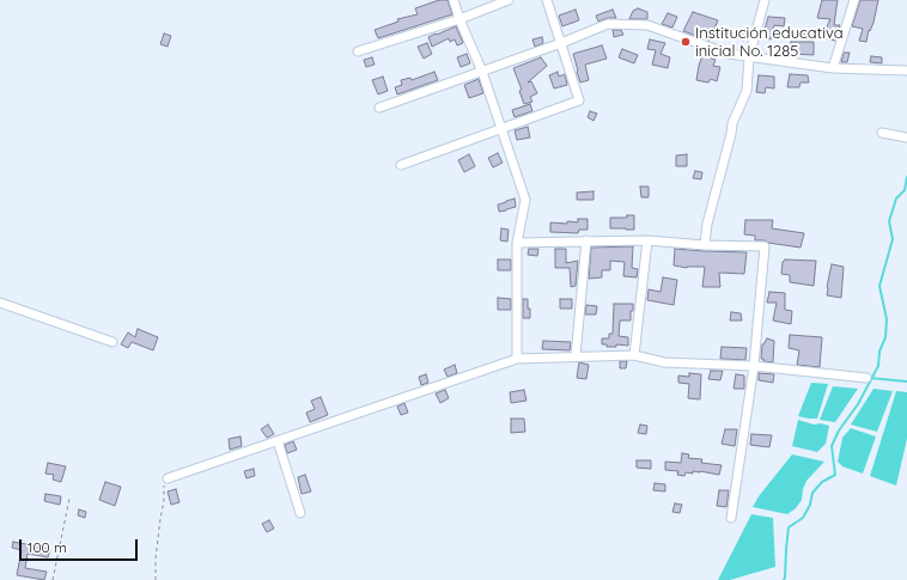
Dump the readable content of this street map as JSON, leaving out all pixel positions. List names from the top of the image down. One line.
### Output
{"places":["Institución educativa inicial No. 1285"],"scale_bar":"100 m"}
